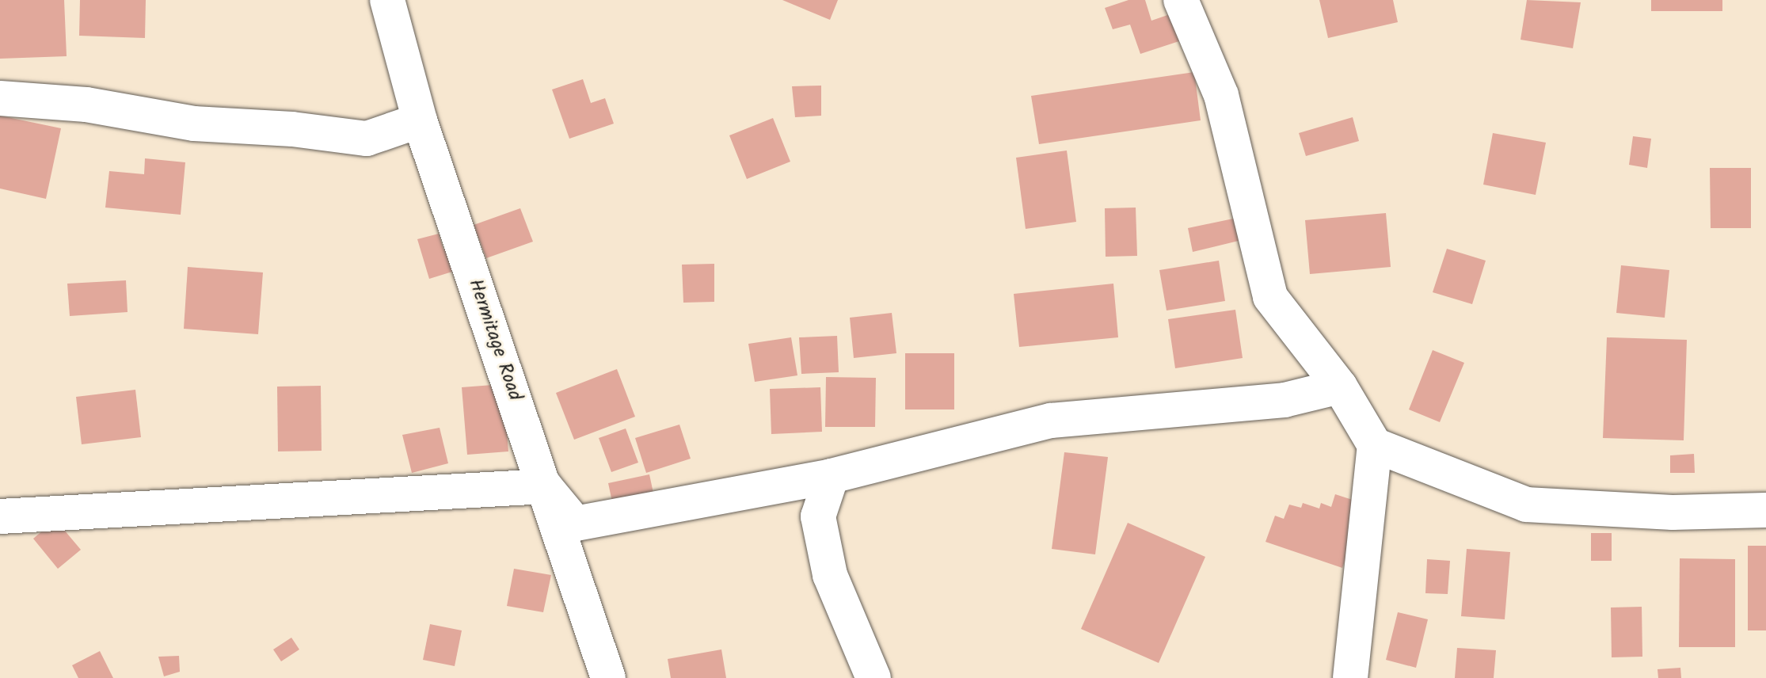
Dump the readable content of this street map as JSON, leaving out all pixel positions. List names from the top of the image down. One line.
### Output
{"streets":{"street":["Hermitage Road"]}}
